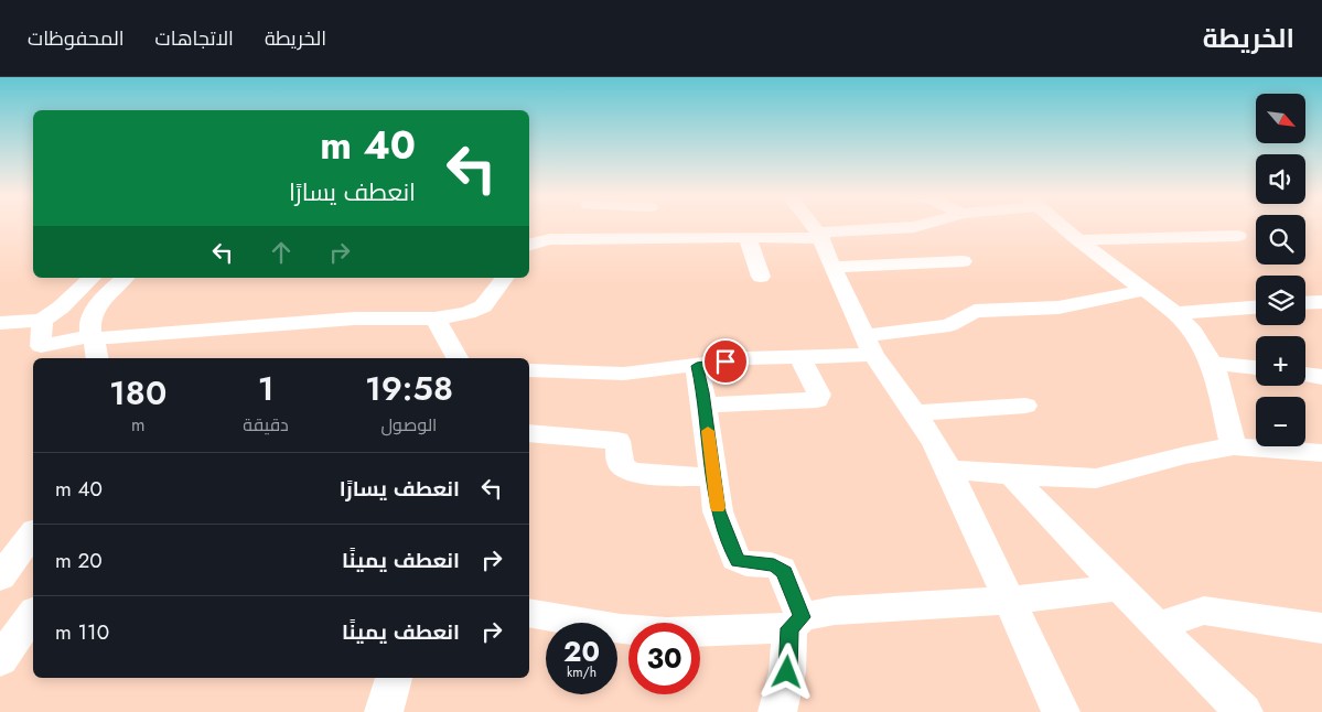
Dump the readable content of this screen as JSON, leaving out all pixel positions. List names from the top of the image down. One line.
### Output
{"north":"bottom right","page":{"header":"الخريطة","nav":["الخريطة","الاتجاهات","المحفوظات"],"map_buttons":["+","−"],"turn":["40 m","انعطف يسارًا"],"eta":["19:58","الوصول","1","دقيقة","180","m"],"list":[{"name":"انعطف يسارًا","value":"40 m"},{"name":"انعطف يمينًا","value":"20 m"},{"name":"انعطف يمينًا","value":"110 m"}],"speed":"20 km/h","limit":"30"}}
